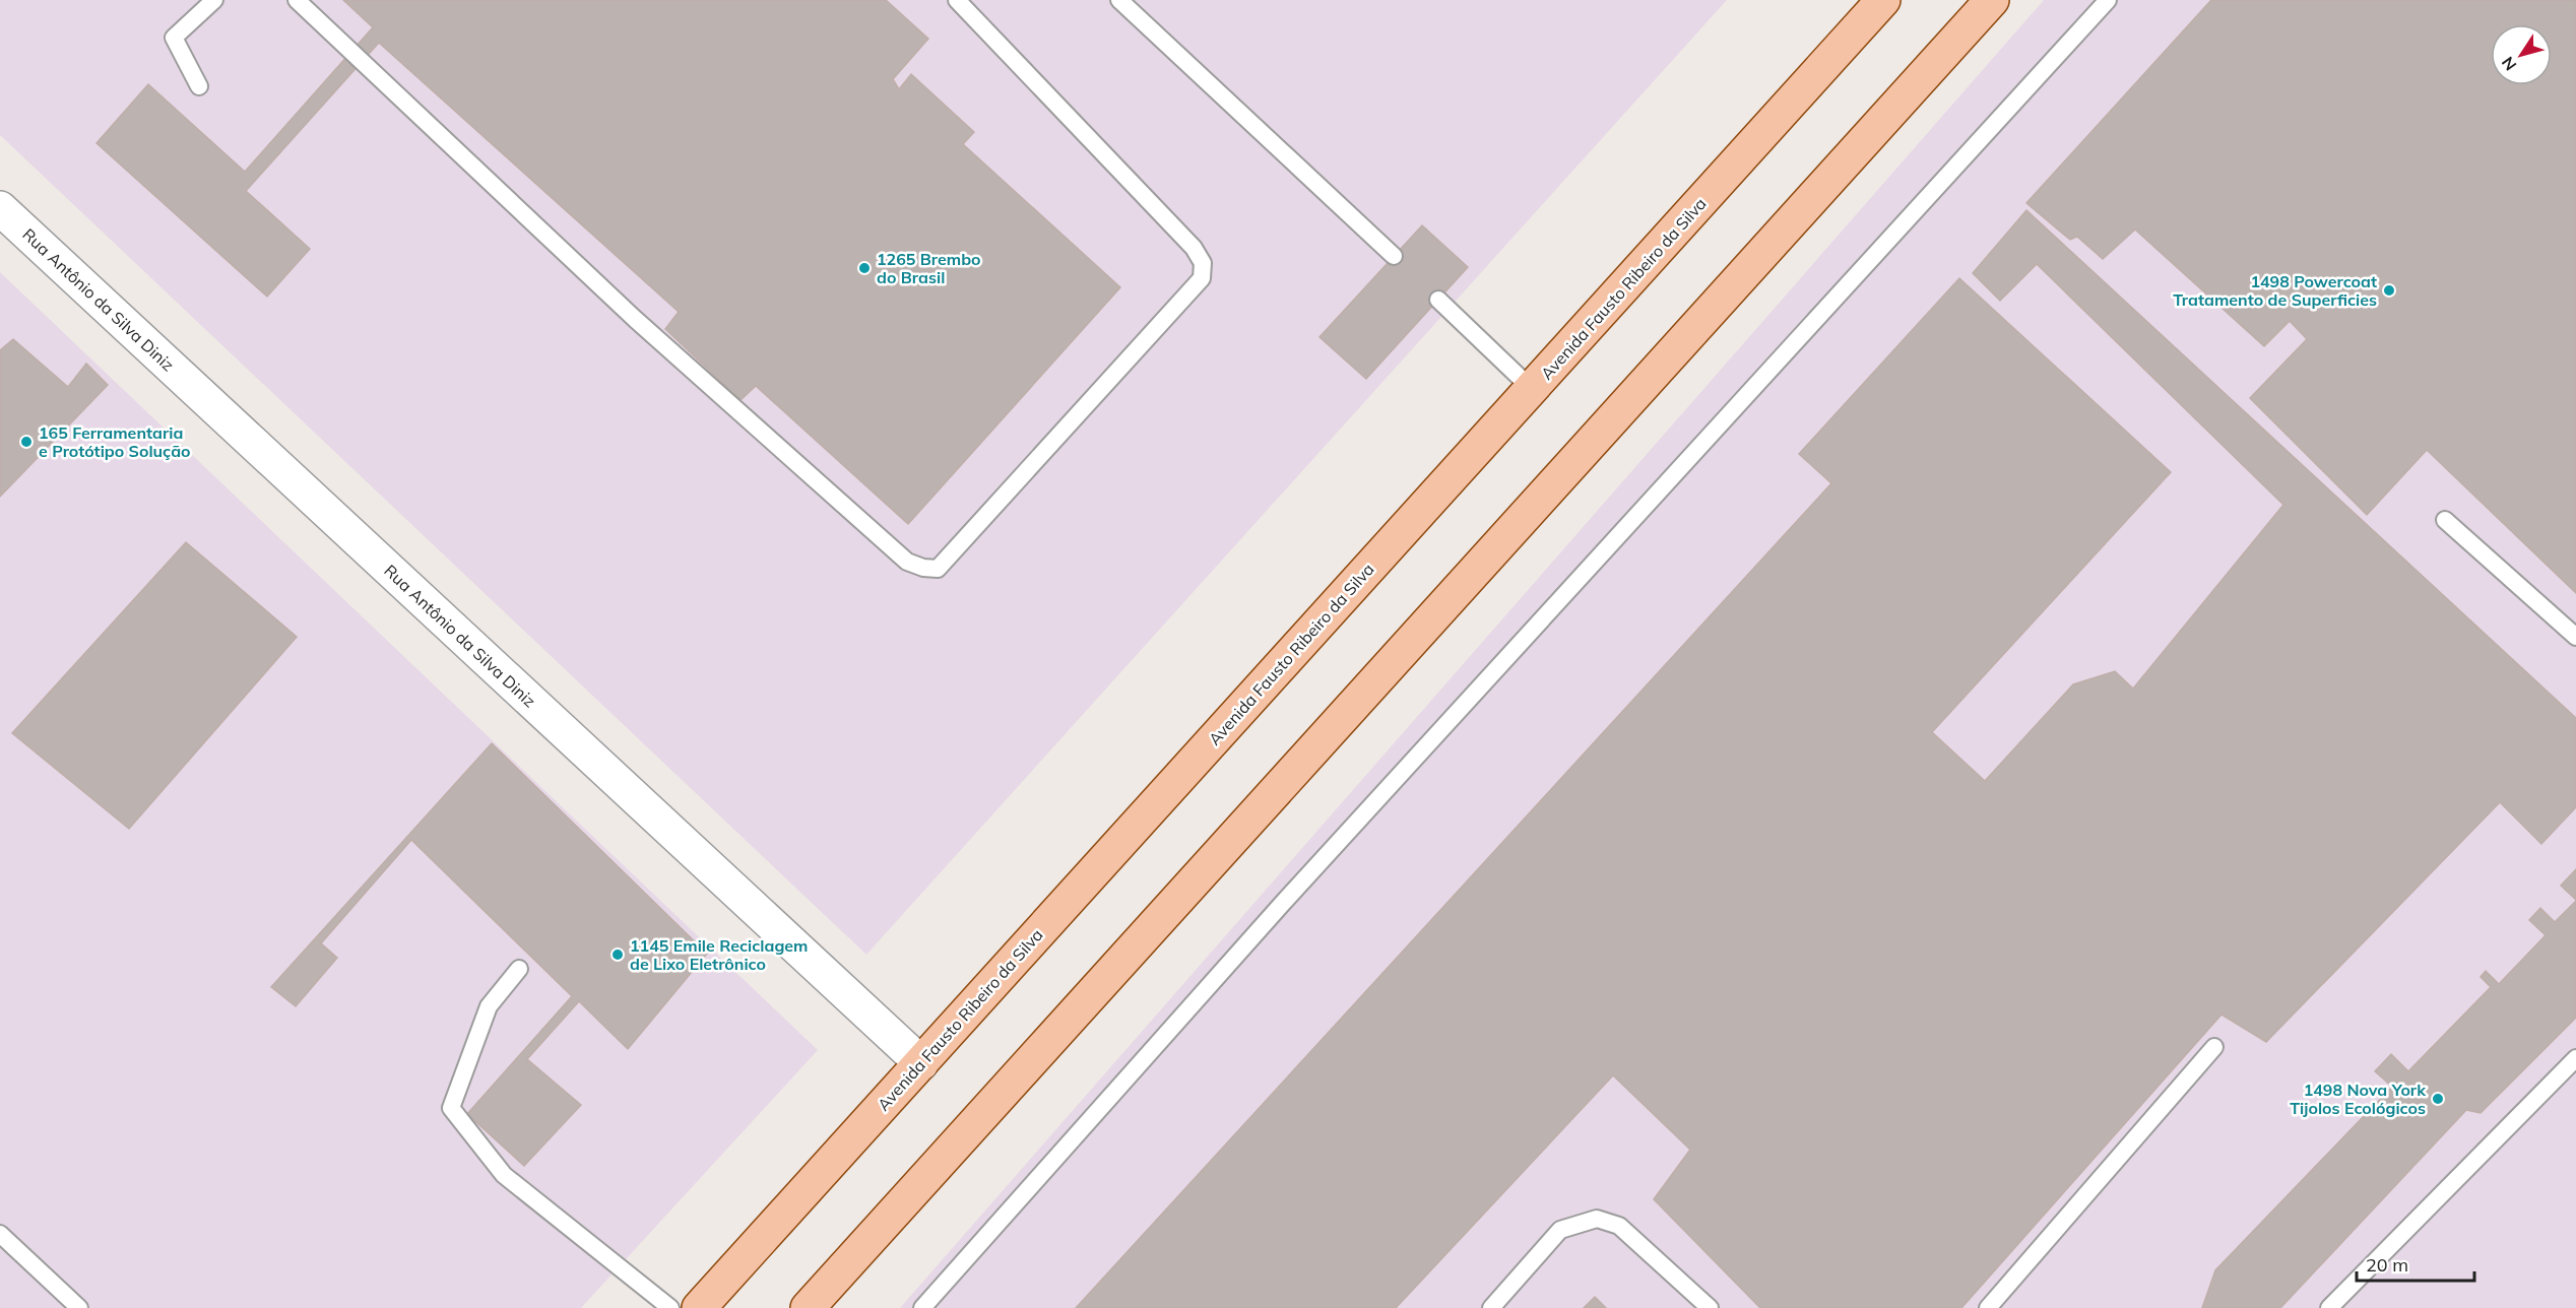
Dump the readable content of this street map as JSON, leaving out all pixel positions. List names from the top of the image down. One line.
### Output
{"streets":{"main road":["Avenida Fausto Ribeiro da Silva"],"street":["Rua Antônio da Silva Diniz"]},"crossings":[["Avenida Fausto Ribeiro da Silva","Rua Antônio da Silva Diniz"]],"places":["1265 Brembo do Brasil","1498 Powercoat Tratamento de Superficies","165 Ferramentaria e Protótipo Solução","1145 Emile Reciclagem de Lixo Eletrônico","1498 Nova York Tijolos Ecológicos"],"scale_bar":"20 m","north":"bottom left"}
